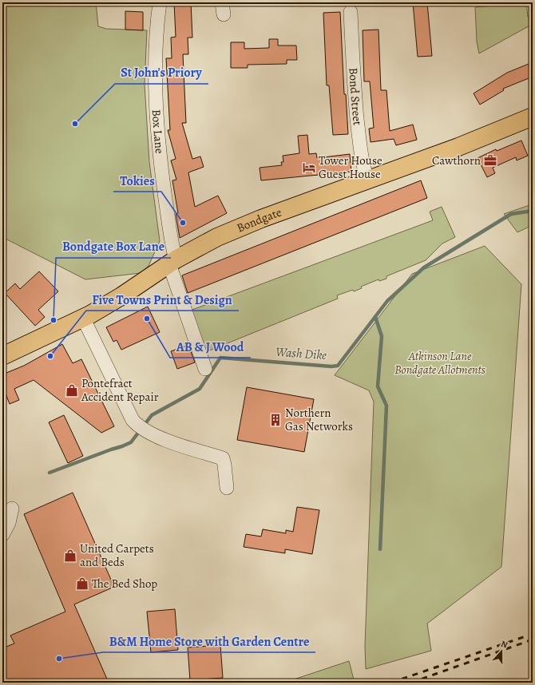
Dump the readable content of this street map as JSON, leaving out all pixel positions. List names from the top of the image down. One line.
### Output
{"streets":{"highway":["Bondgate"],"street":["Bond Street","Box Lane"]},"crossings":[["Bond Street","Bondgate"],["Box Lane","Bondgate"]],"water":["Wash Dike"],"parks":["Atkinson Lane Bondgate Allotments"],"places":{"other":["St John's Priory","Tokies","AB & J Wood","Bondgate Box Lane","Five Towns Print & Design","B&M Home Store with Garden Centre"],"office":["Cawthorn"],"hotel":["Tower House Guest House"],"shop":["Pontefract Accident Repair","United Carpets and Beds","The Bed Shop"],"building":["Northern Gas Networks"]},"north":"top"}
